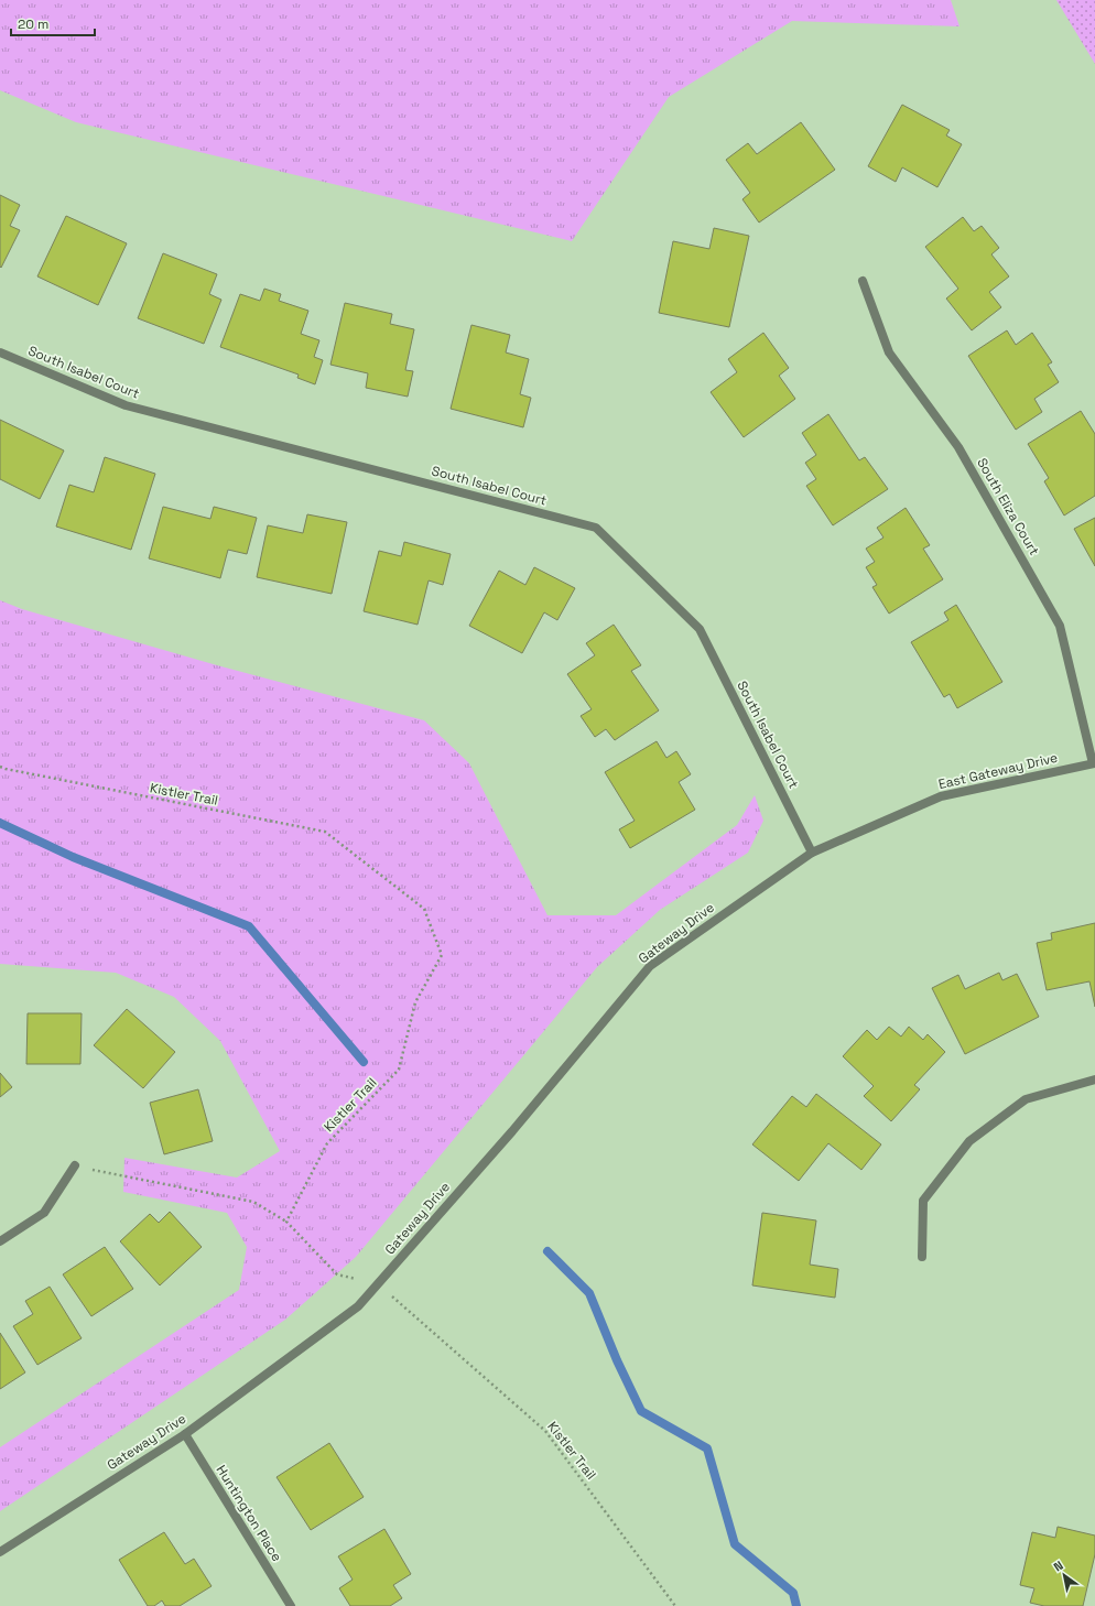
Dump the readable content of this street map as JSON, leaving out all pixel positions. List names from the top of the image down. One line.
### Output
{"streets":{"street":["South Isabel Court","South Eliza Court","East Gateway Drive","Gateway Drive","Huntington Place"],"path":["Kistler Trail"]},"crossings":[["South Isabel Court","East Gateway Drive"],["South Isabel Court","Gateway Drive"],["South Eliza Court","East Gateway Drive"],["East Gateway Drive","Gateway Drive"],["Kistler Trail","Gateway Drive"],["Gateway Drive","Huntington Place"]],"scale_bar":"20 m","north":"top left"}
